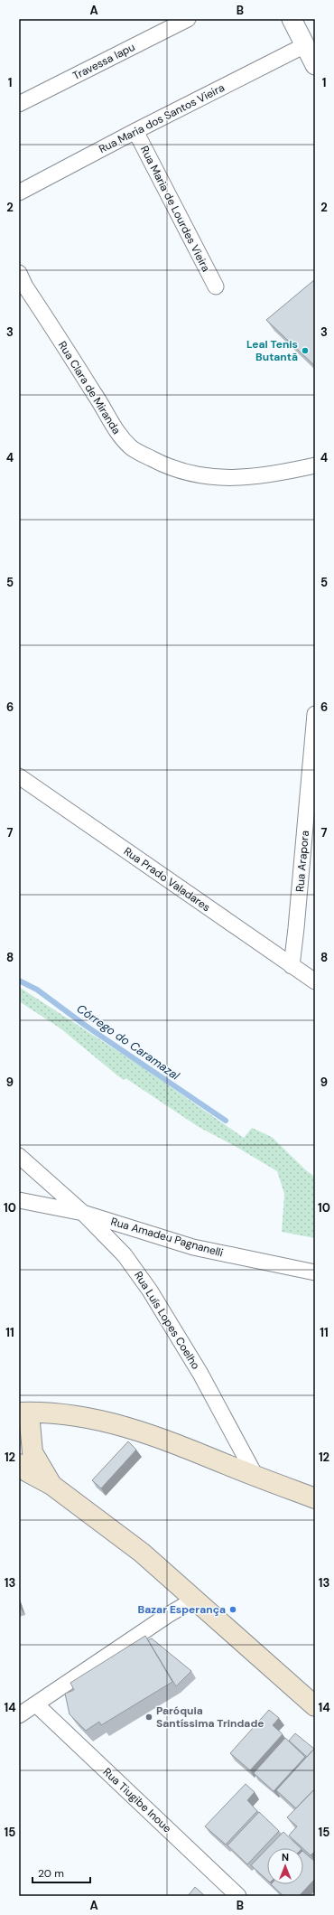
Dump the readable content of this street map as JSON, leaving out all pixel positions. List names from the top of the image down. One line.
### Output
{"streets":{"street":["Travessa Iapu","Rua Maria dos Santos Vieira","Rua Maria de Lourdes Vieira","Rua Clara de Miranda","Rua Arapora","Rua Prado Valadares","Rua Amadeu Pagnanelli","Rua Luís Lopes Coelho","Rua Tiugibe Inoue"]},"crossings":[["Rua Maria dos Santos Vieira","Rua Maria de Lourdes Vieira"],["Rua Arapora","Rua Prado Valadares"],["Rua Amadeu Pagnanelli","Rua Luís Lopes Coelho"]],"water":["Córrego do Caramazal"],"places":["Leal Tenis Butantã","Bazar Esperança","Paróquia Santíssima Trindade"],"scale_bar":"20 m","north":"top","grid":{"columns":["A","B"],"rows":["1","2","3","4","5","6","7","8","9","10","11","12","13","14","15"]}}
